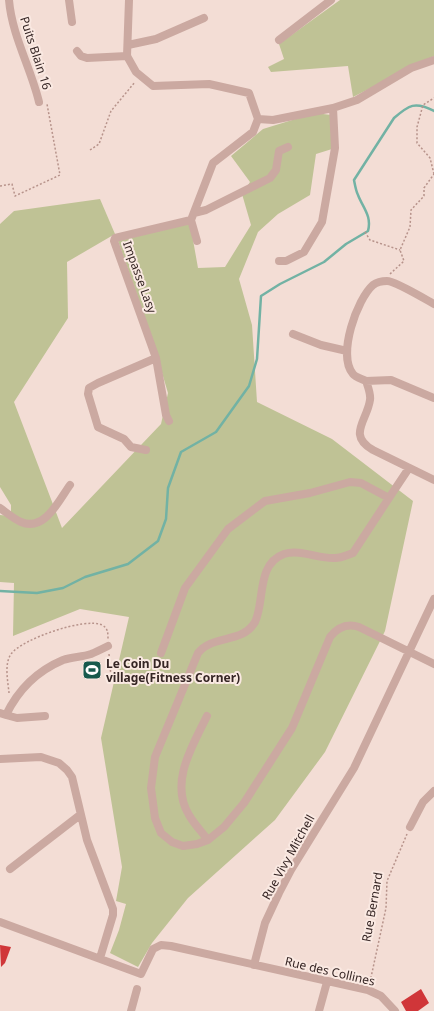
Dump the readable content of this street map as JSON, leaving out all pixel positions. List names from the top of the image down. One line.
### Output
{"streets":{"street":["Puits Blain 16","Impasse Lasy","Rue Vivy Mitchell","Rue des Collines"],"path":["Rue Bernard"]},"crossings":[["Rue Vivy Mitchell","Rue des Collines"],["Rue Bernard","Rue des Collines"]],"places":{"sports":["Le Coin Du village(Fitness Corner)"]}}
